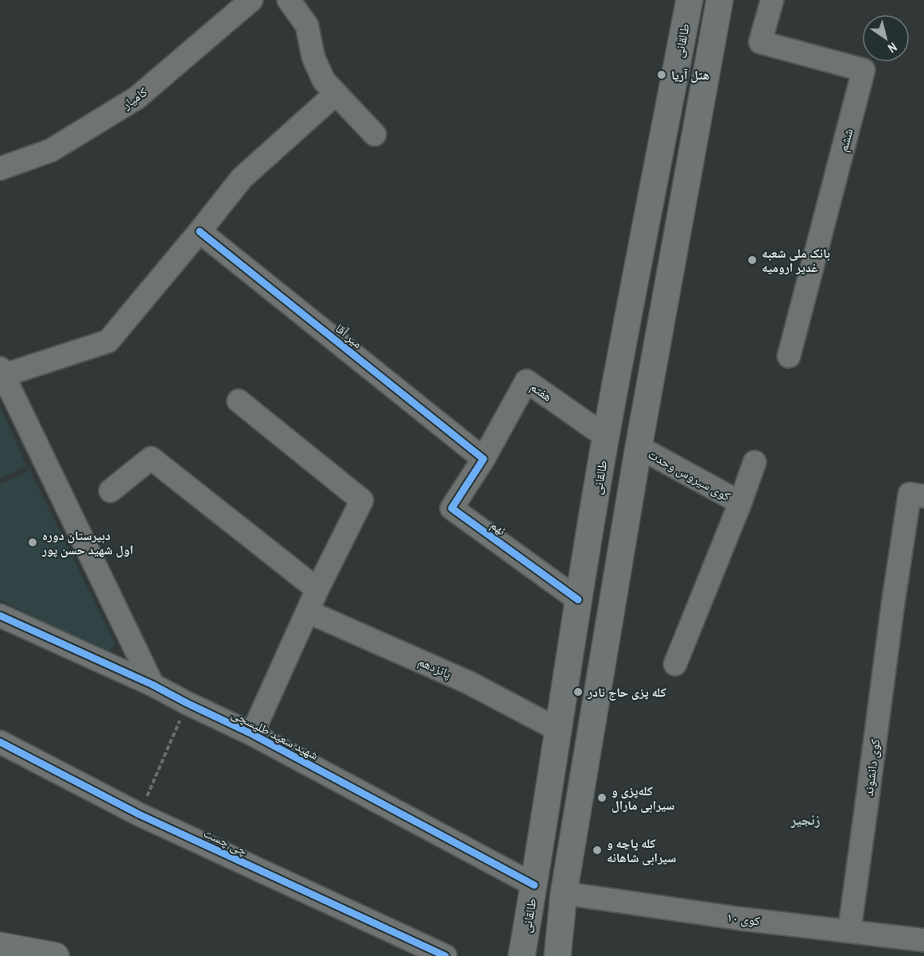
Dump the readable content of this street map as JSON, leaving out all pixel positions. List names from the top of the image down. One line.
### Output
{"streets":{"main road":["طالقانی"],"street":["کامیار","ششم","میر آقا","هفتم","کوی سیروس وحدت","نهم","پانزدهم","شهید سعید طلیسچی","کوی دانشوند","چی چست","کوی ۱۰"]},"crossings":[["طالقانی","هفتم"],["طالقانی","نهم"],["طالقانی","پانزدهم"],["طالقانی","شهید سعید طلیسچی"],["میر آقا","هفتم"],["میر آقا","نهم"],["هفتم","نهم"],["کوی دانشوند","کوی ۱۰"]],"districts":["زنجیر"],"places":["هتل آریا","بانک ملی شعبه غدیر ارومیه","دبیرستان دوره اول شهید حسن پور","کله پزى حاج نادر","کله‌پزی و سیرابی مارال","کله پاچه و سیرابی شاهانه"],"north":"bottom right"}
